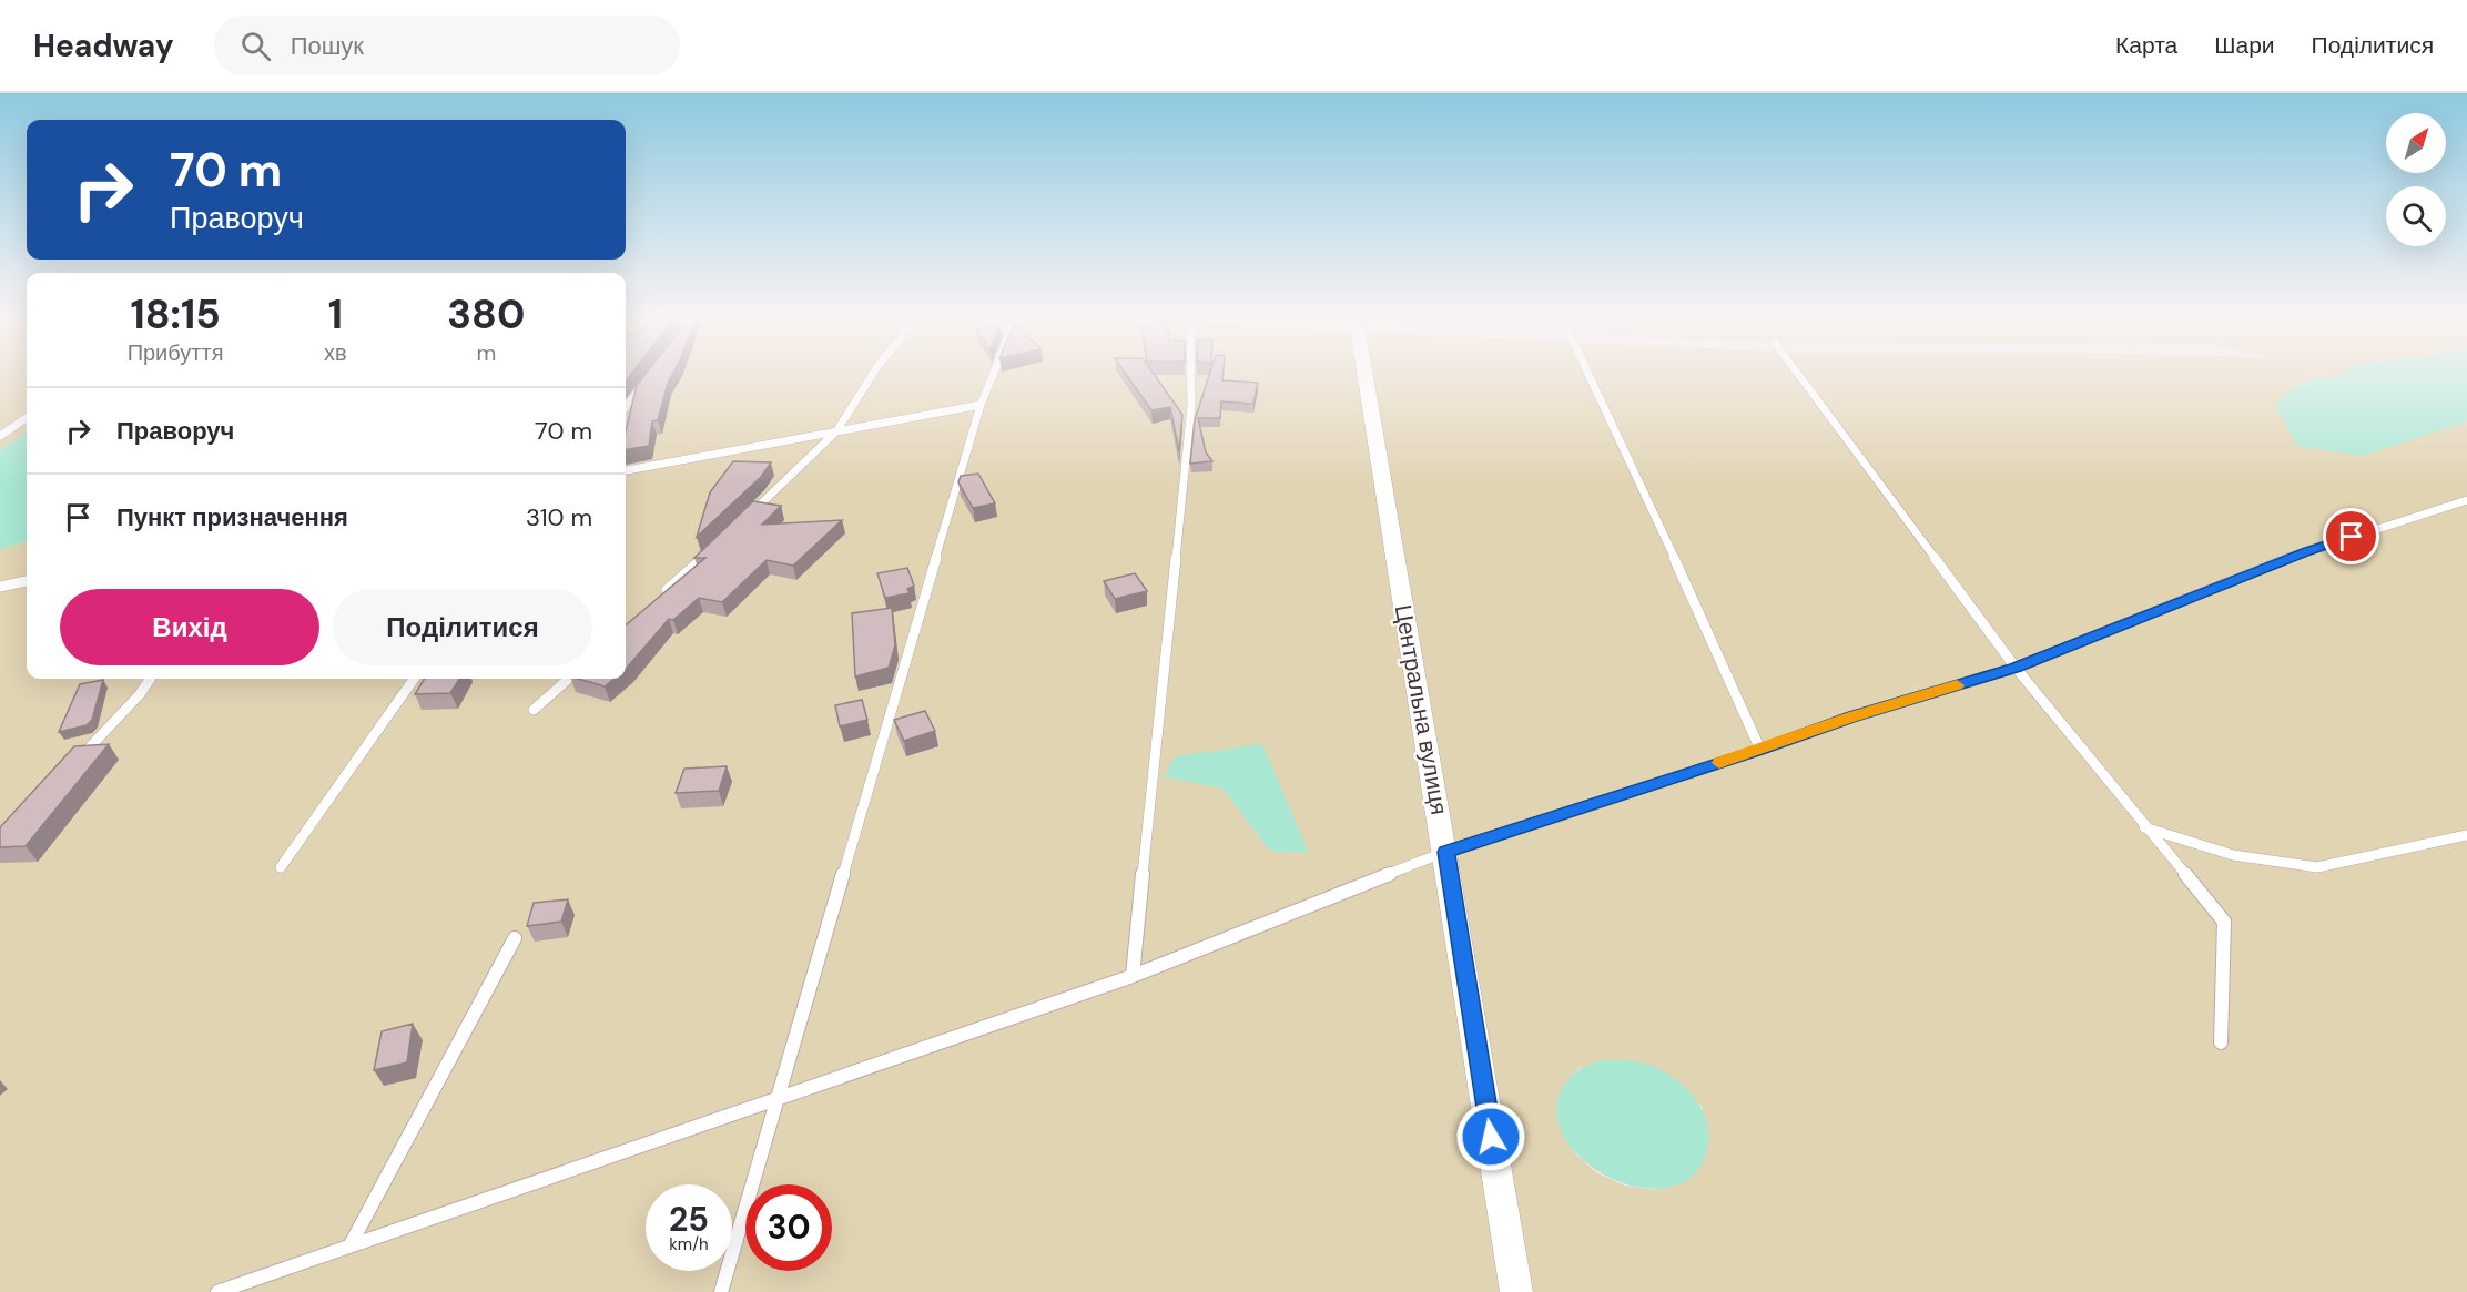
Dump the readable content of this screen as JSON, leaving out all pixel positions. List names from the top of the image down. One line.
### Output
{"streets":{"street":["Центральна вулиця"]},"north":"top right","page":{"header":"Headway","search":"Пошук","nav":["Карта","Шари","Поділитися"],"turn":["70 m","Праворуч"],"eta":["18:15","Прибуття","1","хв","380","m"],"list":[{"name":"Праворуч","value":"70 m"},{"name":"Пункт призначення","value":"310 m"}],"buttons":["Вихід","Поділитися"],"speed":"25 km/h","limit":"30"}}
